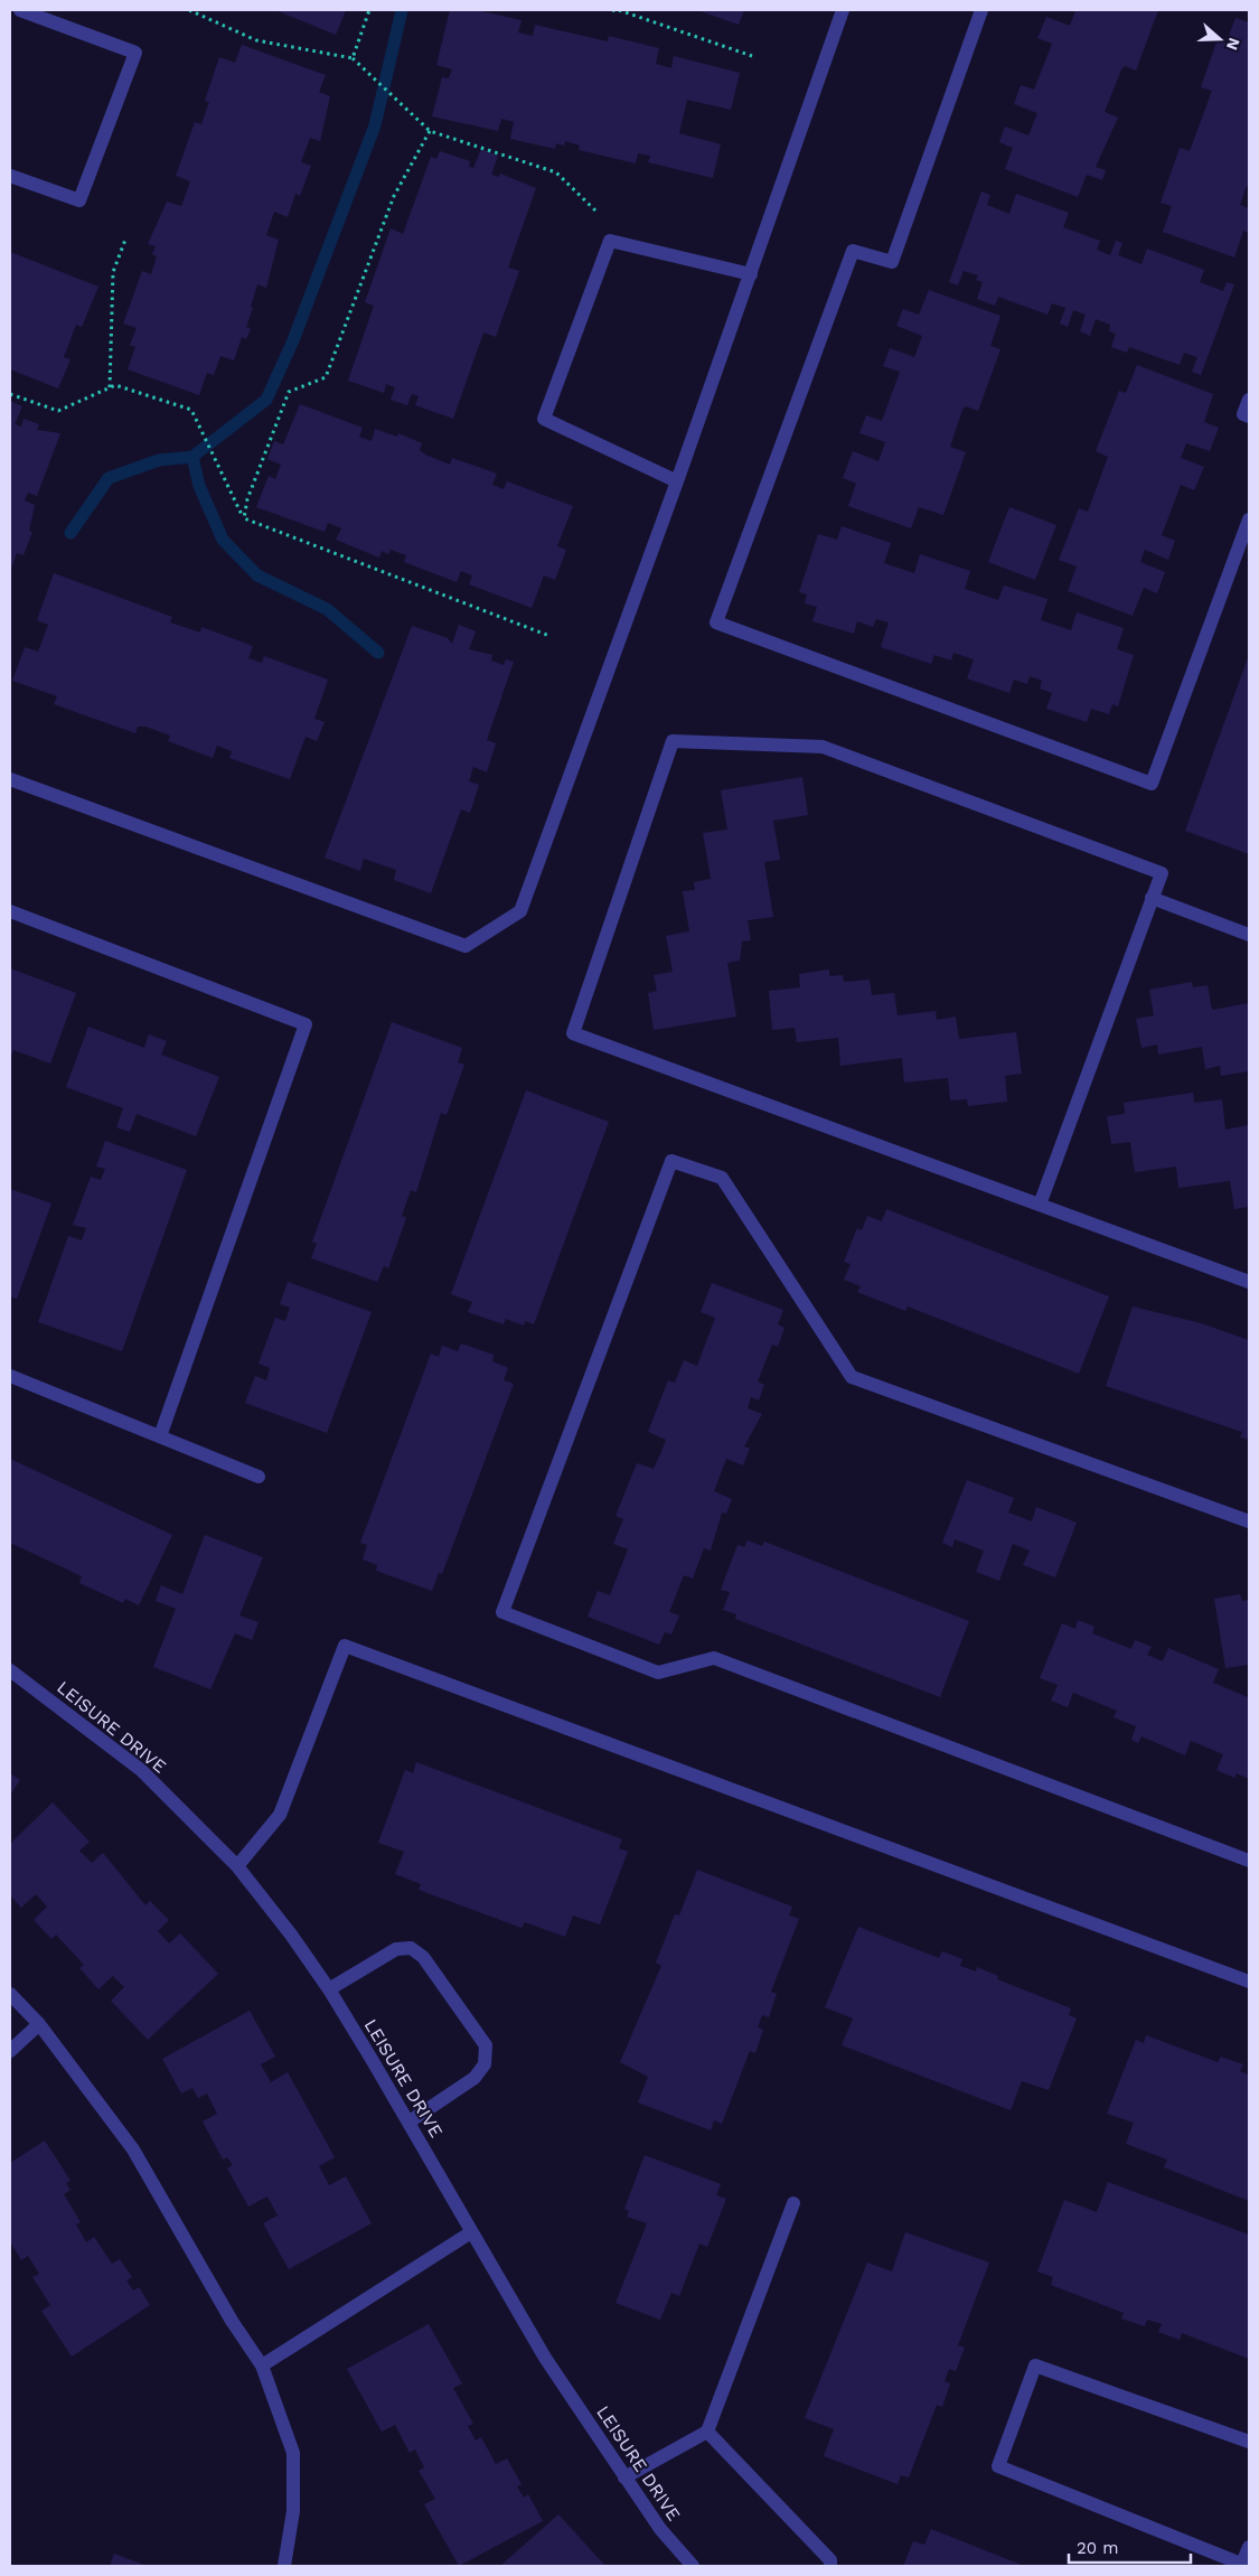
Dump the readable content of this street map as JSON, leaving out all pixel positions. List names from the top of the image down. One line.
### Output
{"streets":{"street":["LEISURE DRIVE"]},"scale_bar":"20 m","north":"right"}
